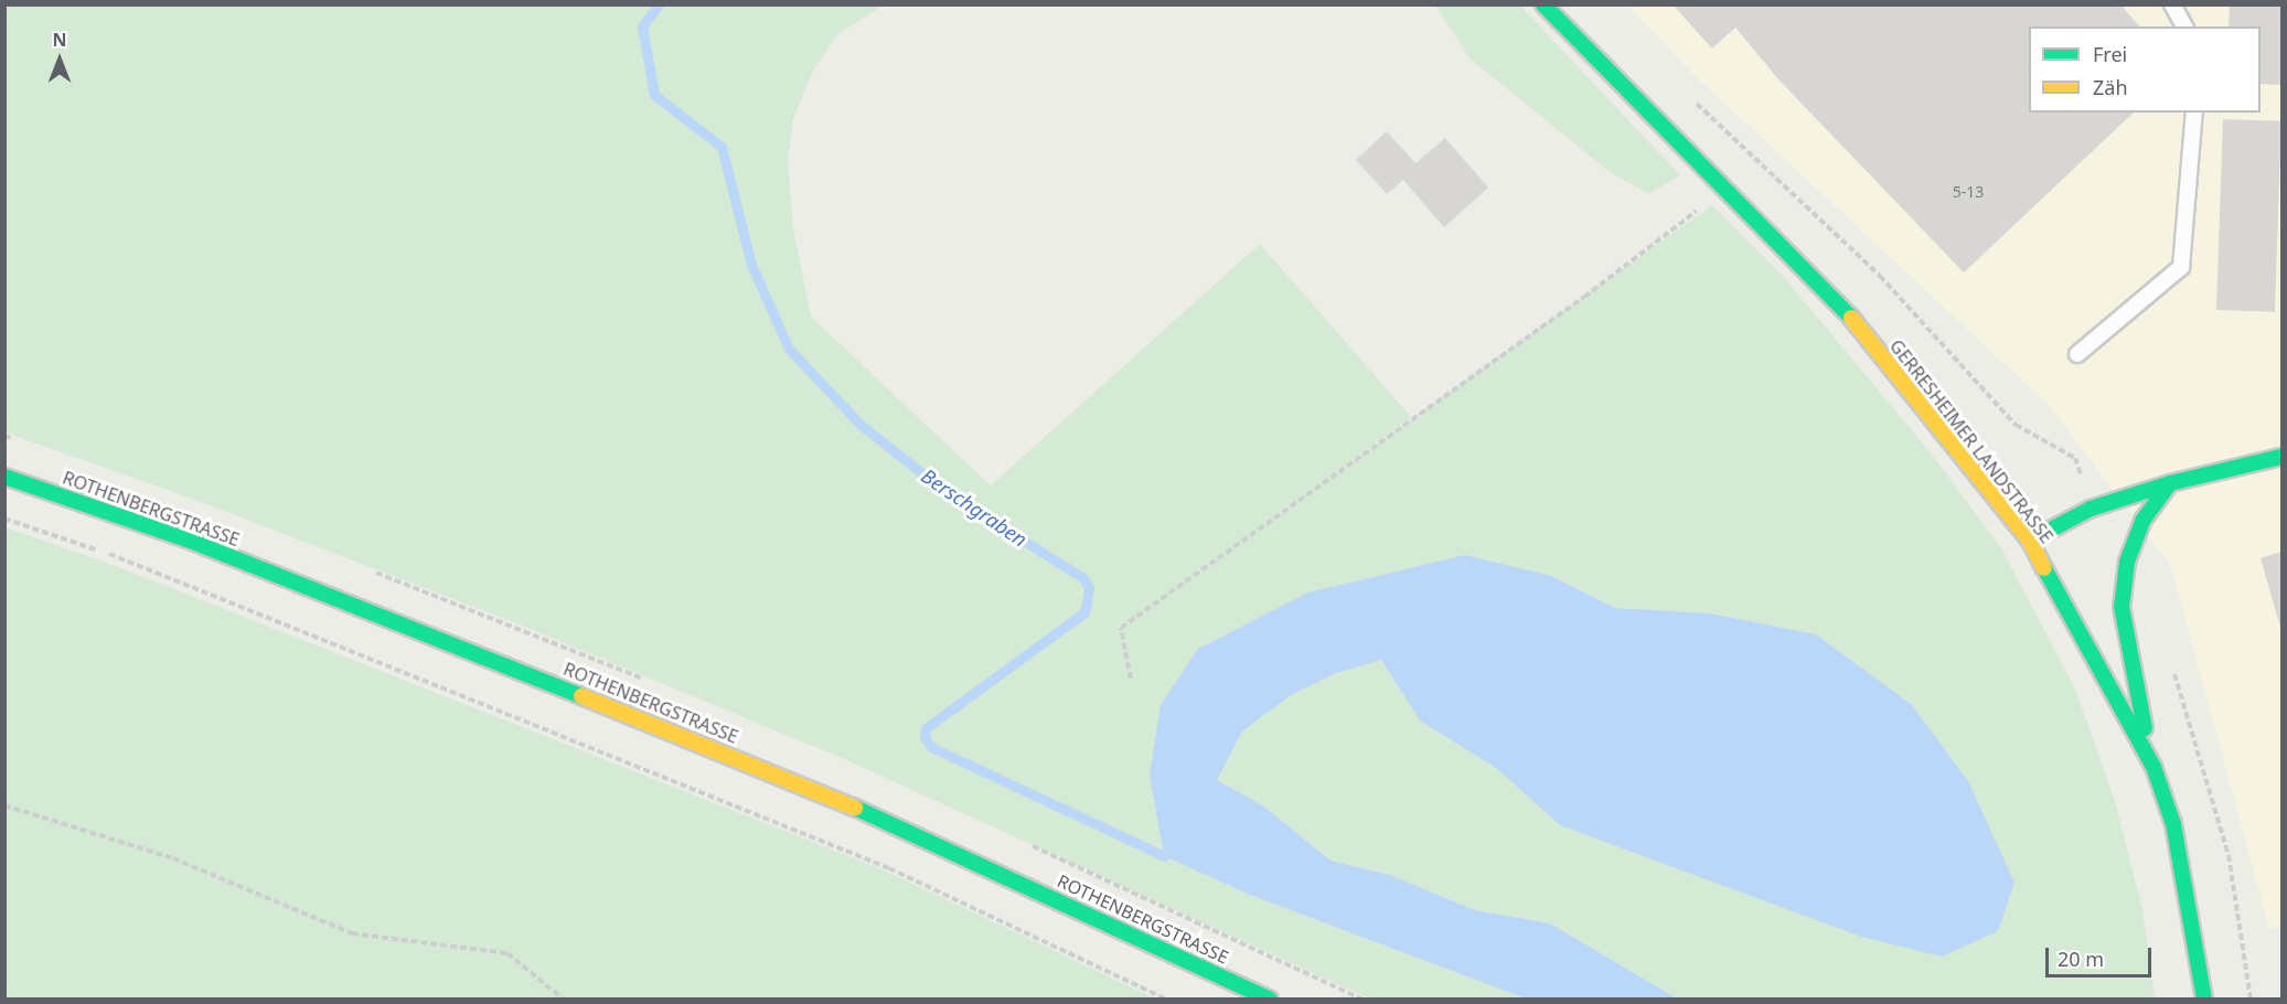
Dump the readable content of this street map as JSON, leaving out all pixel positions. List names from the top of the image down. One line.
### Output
{"streets":{"main road":["GERRESHEIMER LANDSTRASSE","ROTHENBERGSTRASSE"]},"water":["Berschgraben"],"house_numbers":["5-13"],"legend":["Frei","Zäh"],"scale_bar":"20 m","north":"top"}
